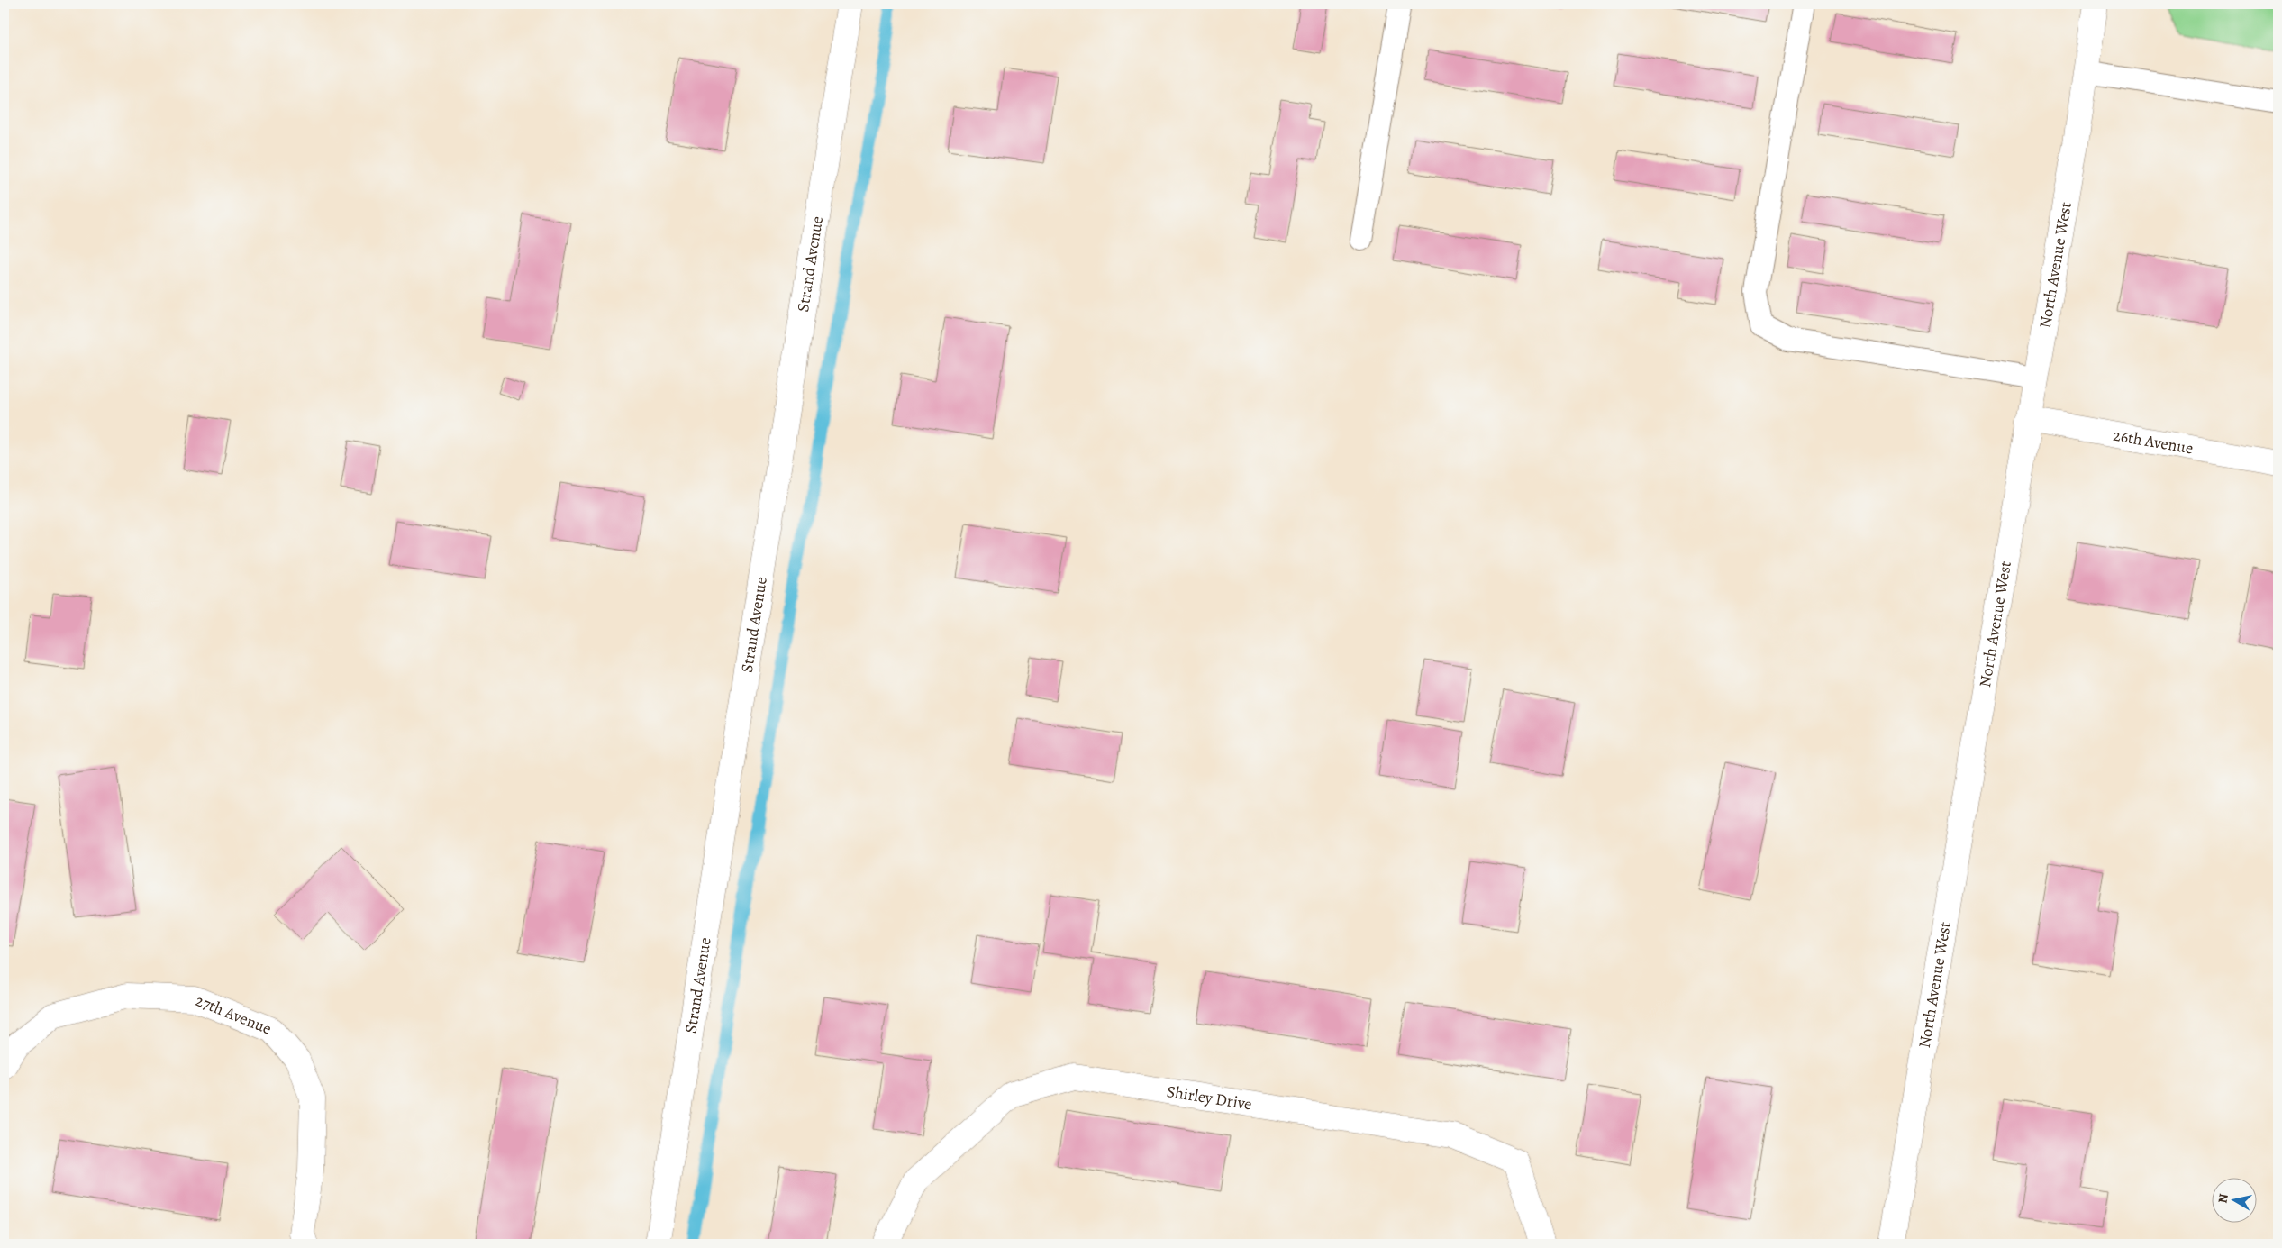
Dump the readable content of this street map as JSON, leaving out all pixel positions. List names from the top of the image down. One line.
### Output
{"streets":{"street":["Strand Avenue","North Avenue West","26th Avenue","27th Avenue","Shirley Drive"]},"crossings":[["North Avenue West","26th Avenue"]],"north":"left"}
